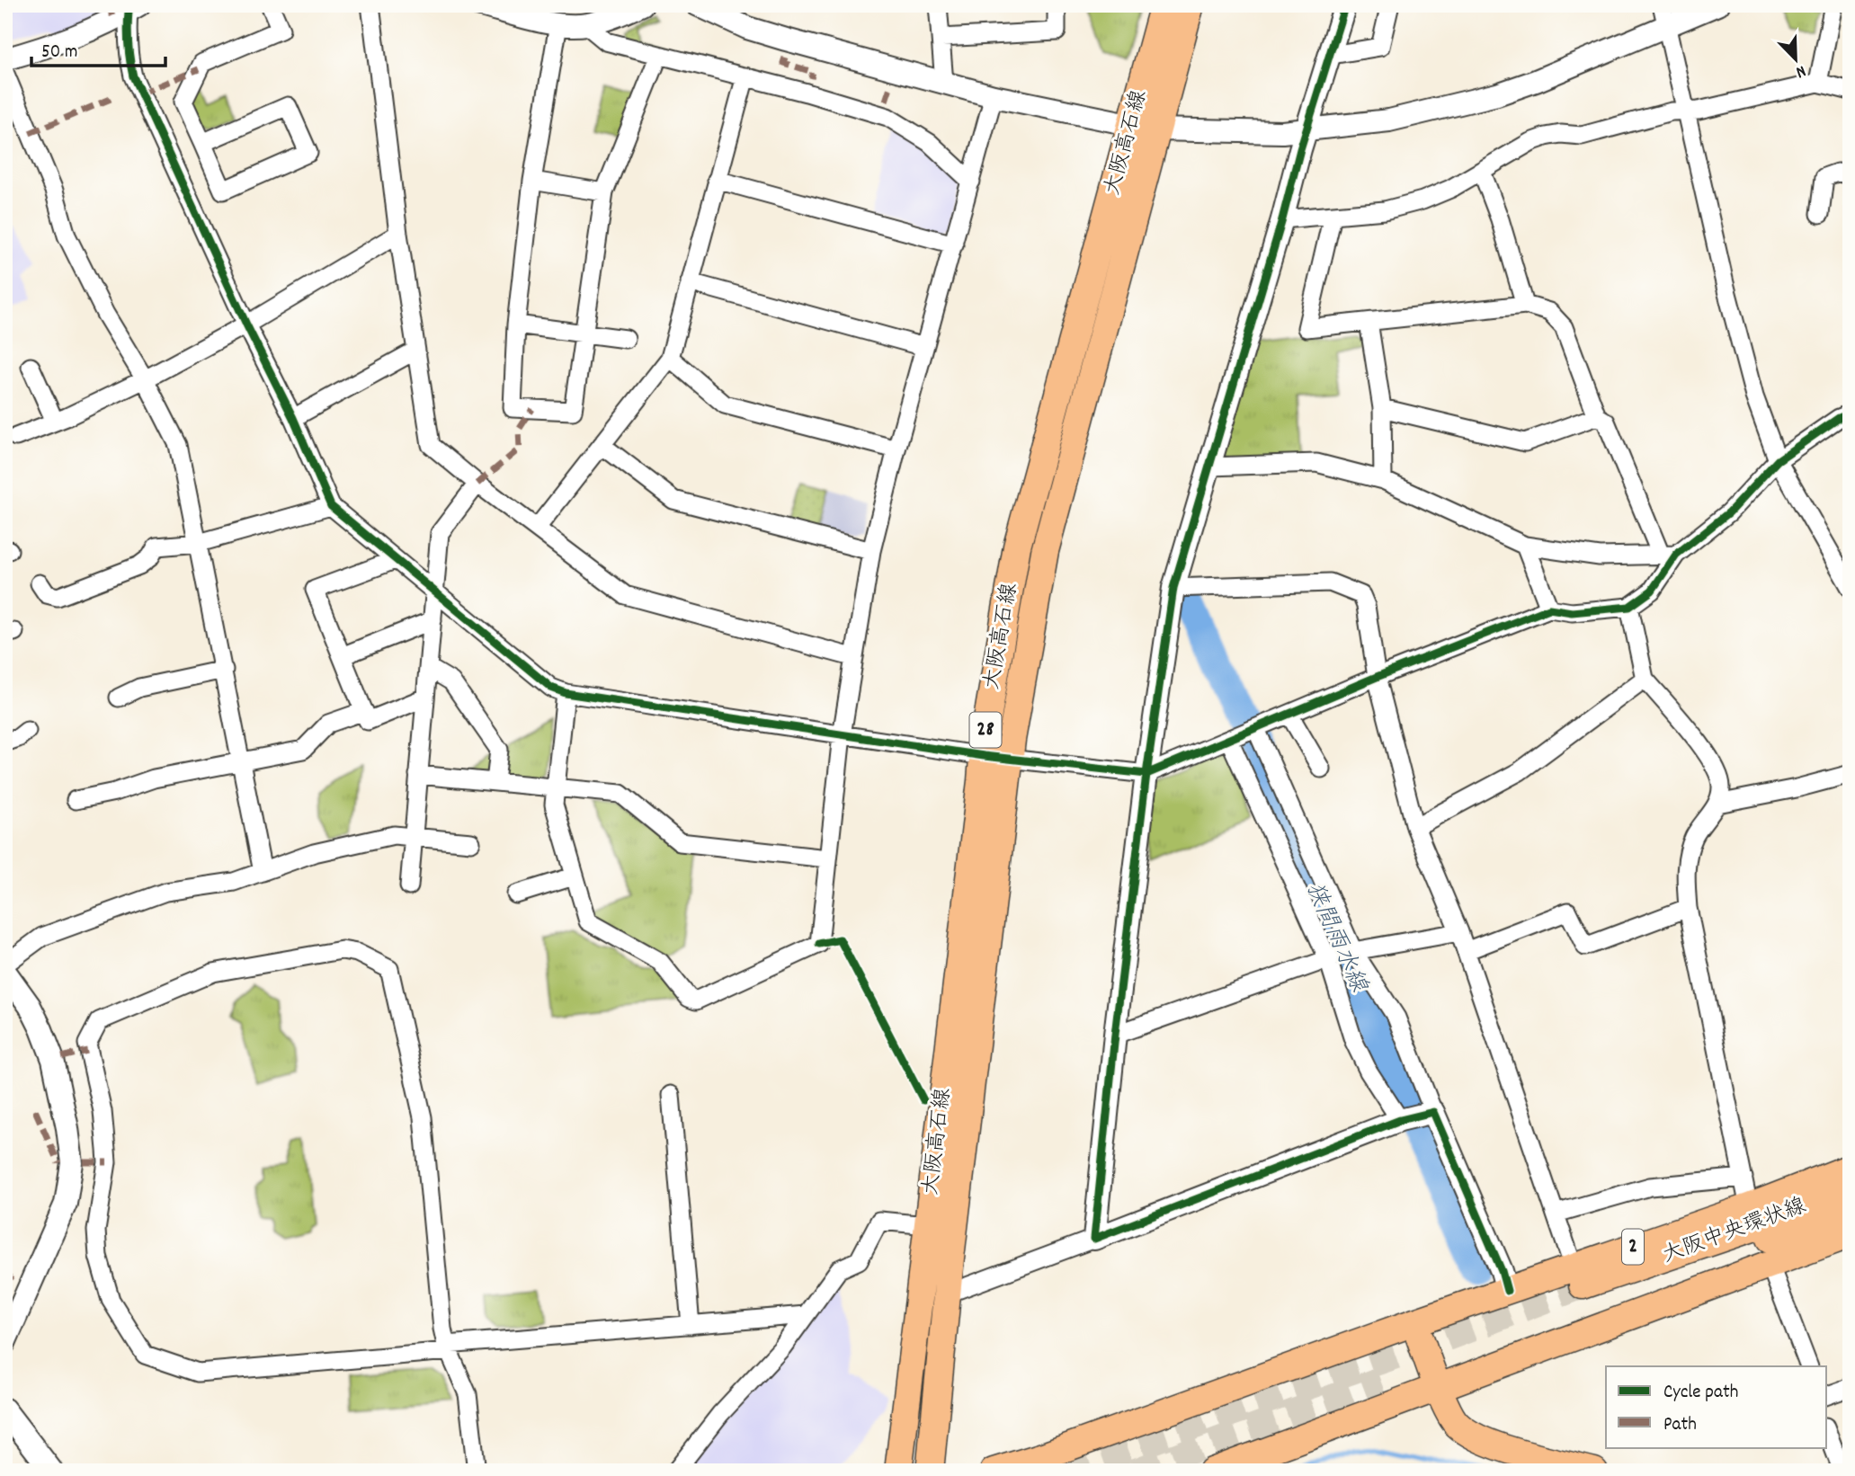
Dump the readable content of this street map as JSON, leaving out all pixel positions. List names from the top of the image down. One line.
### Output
{"streets":{"main road":["大阪高石線","28","大阪中央環状線","2"]},"crossings":[["大阪中央環状線","2"]],"water":["狭間雨水線"],"legend":["Cycle path","Path"],"scale_bar":"50 m","north":"bottom right"}
